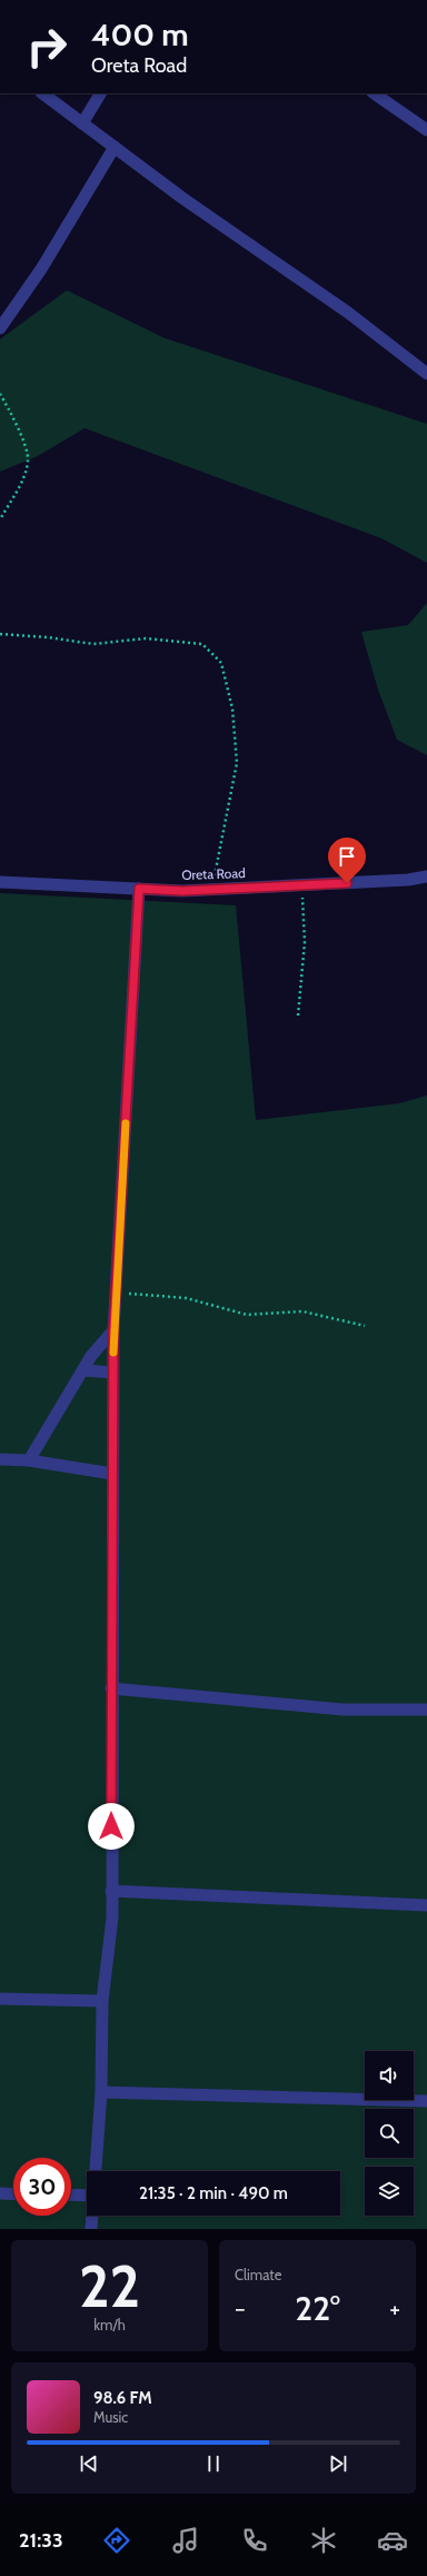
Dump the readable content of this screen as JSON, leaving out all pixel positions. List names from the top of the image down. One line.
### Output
{"streets":{"street":["Oreta Road"]},"page":{"turn":["400 m","Oreta Road"],"limit":"30","trip":"21:35 · 2 min · 490 m","tile":[["22","km/h"],"Climate"],"heat":["−","22°","+"],"song":["98.6 FM","Music"],"tabs":"21:33"}}
